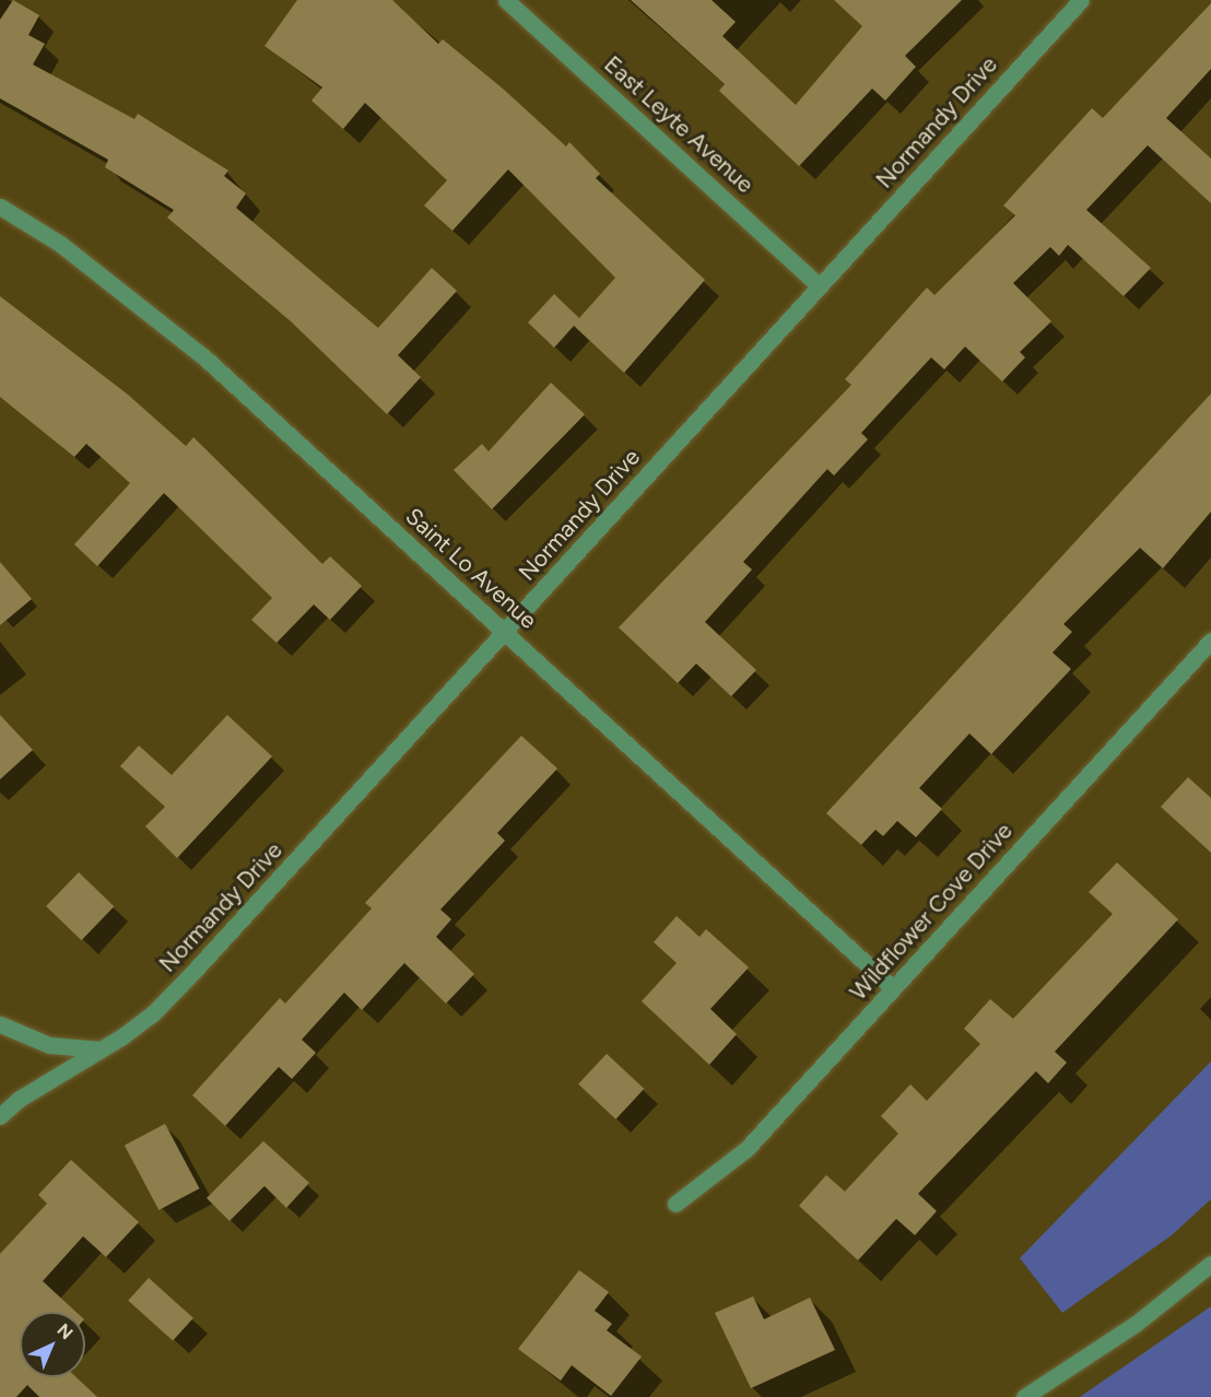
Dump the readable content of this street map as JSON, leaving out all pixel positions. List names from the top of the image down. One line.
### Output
{"streets":{"street":["Normandy Drive","East Leyte Avenue","Saint Lo Avenue","Wildflower Cove Drive"]},"crossings":[["Normandy Drive","East Leyte Avenue"],["Normandy Drive","Saint Lo Avenue"],["Saint Lo Avenue","Wildflower Cove Drive"]],"north":"top right"}
